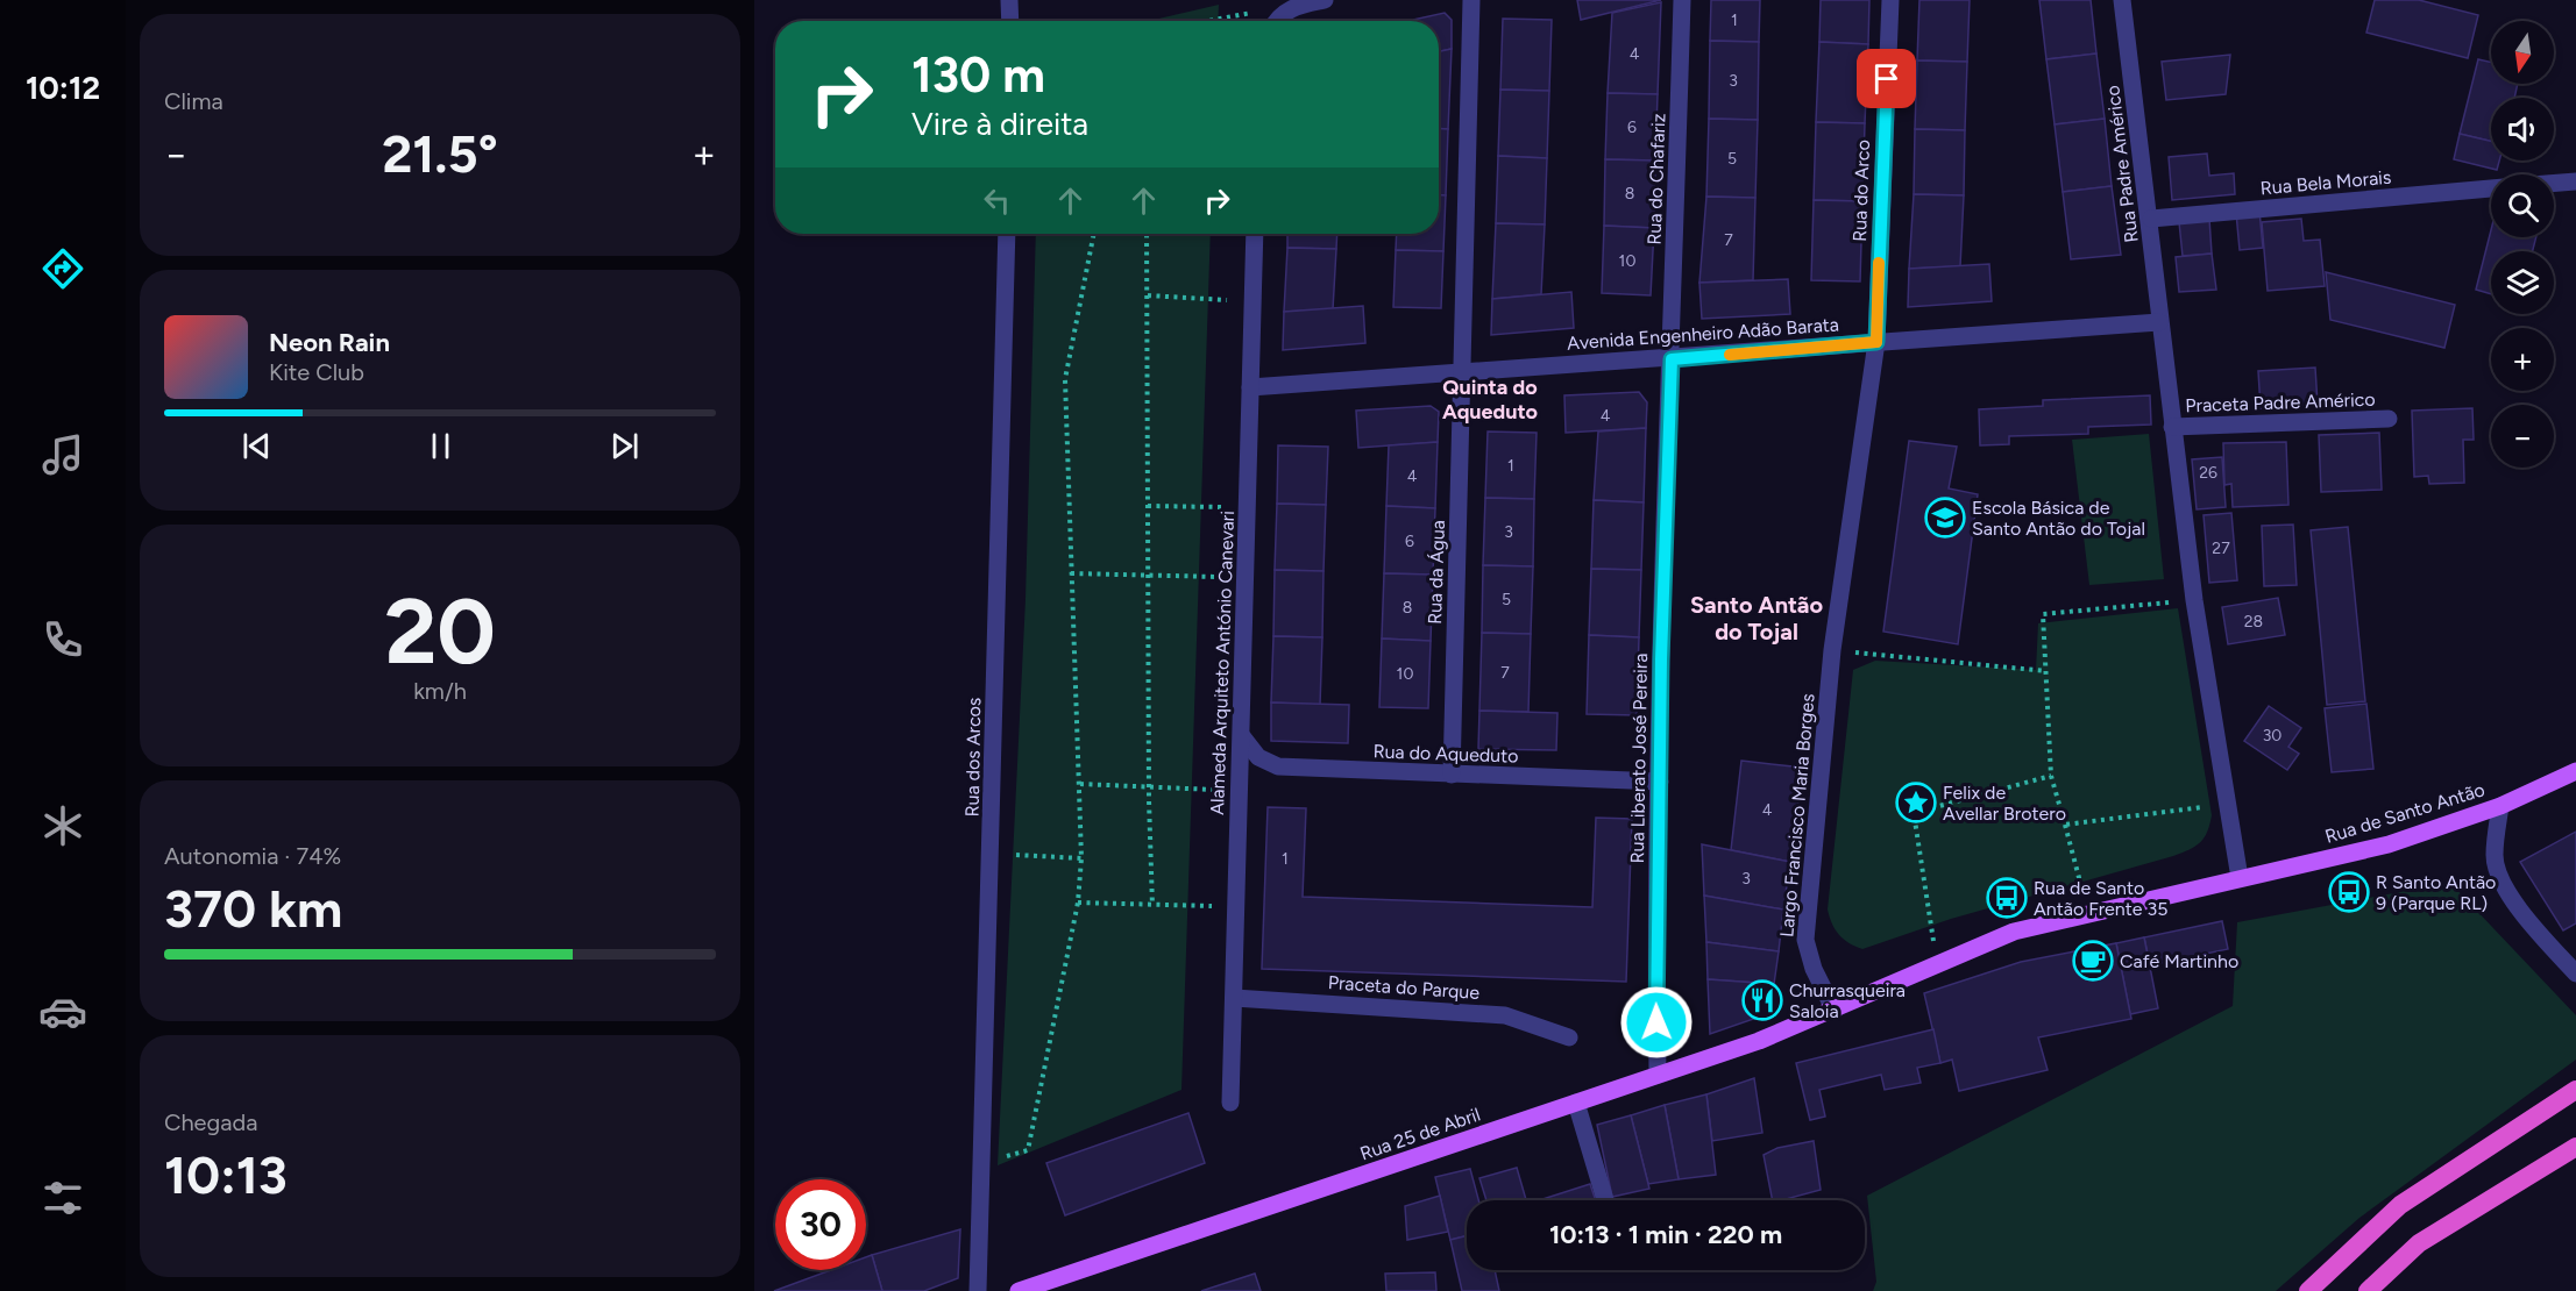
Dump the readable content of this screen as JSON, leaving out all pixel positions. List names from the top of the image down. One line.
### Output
{"streets":{"main road":["Rua de Santo Antão","Rua 25 de Abril"],"street":["Rua Padre Américo","Rua do Chafariz","Rua Bela Morais","Rua do Arco","Avenida Engenheiro Adão Barata","Praceta Padre Américo","Rua da Água","Alameda Arquiteto António Canevari","Rua do Aqueduto","Rua dos Arcos","Rua Liberato José Pereira","Largo Francisco Maria Borges","Praceta do Parque"]},"crossings":[["Rua Padre Américo","Rua Bela Morais"],["Rua Padre Américo","Avenida Engenheiro Adão Barata"],["Rua do Chafariz","Avenida Engenheiro Adão Barata"],["Rua do Chafariz","Rua Liberato José Pereira"],["Rua do Arco","Avenida Engenheiro Adão Barata"],["Rua do Arco","Largo Francisco Maria Borges"],["Avenida Engenheiro Adão Barata","Rua da Água"],["Avenida Engenheiro Adão Barata","Alameda Arquiteto António Canevari"],["Avenida Engenheiro Adão Barata","Rua Liberato José Pereira"],["Avenida Engenheiro Adão Barata","Largo Francisco Maria Borges"],["Rua da Água","Rua do Aqueduto"],["Alameda Arquiteto António Canevari","Rua do Aqueduto"],["Alameda Arquiteto António Canevari","Praceta do Parque"],["Rua do Aqueduto","Rua Liberato José Pereira"],["Rua Liberato José Pereira","Rua 25 de Abril"],["Largo Francisco Maria Borges","Rua 25 de Abril"]],"districts":["Quinta do Aqueduto","Santo Antão do Tojal"],"places":{"school or university":["Escola Básica de Santo Antão do Tojal"],"place":["Felix de Avellar Brotero"],"bus stop":["R Santo Antão 9 (Parque RL)","Rua de Santo Antão Frente 35"],"cafe":["Café Martinho"],"restaurant":["Churrasqueira Saloia"]},"house_numbers":["1","4","3","6","5","8","7","10","4","1","26","4","3","6","27","5","8","28","7","10","30","4","1","3"],"north":"bottom","page":{"tabs":"10:12","tile":["Clima",["20","km/h"],["Autonomia · 74%","370 km"],["Chegada","10:13"]],"map_buttons":["+","−"],"turn":["130 m","Vire à direita"],"heat":["−","21.5°","+"],"song":["Neon Rain","Kite Club"],"limit":"30","trip":"10:13 · 1 min · 220 m"}}
